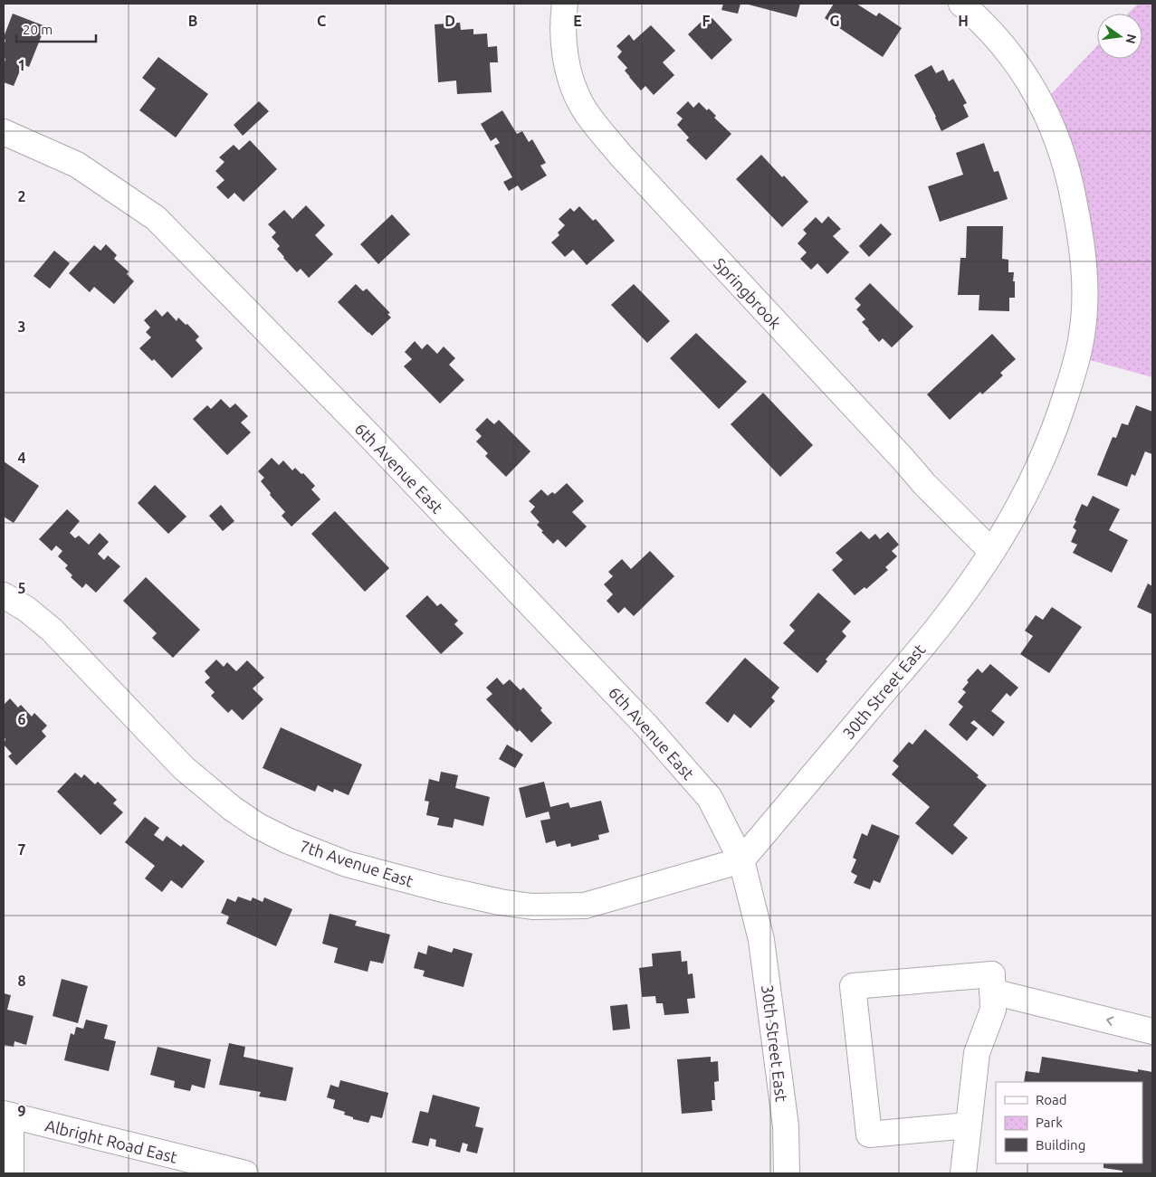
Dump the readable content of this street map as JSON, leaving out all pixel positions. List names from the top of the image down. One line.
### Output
{"streets":{"street":["Springbrook","6th Avenue East","30th Street East","7th Avenue East","Albright Road East"]},"crossings":[["Springbrook","30th Street East"],["6th Avenue East","30th Street East"],["6th Avenue East","7th Avenue East"],["30th Street East","7th Avenue East"]],"legend":["Road","Park","Building"],"scale_bar":"20 m","north":"right","grid":{"columns":["B","C","D","E","F","G","H"],"rows":["1","2","3","4","5","6","7","8","9"]}}
